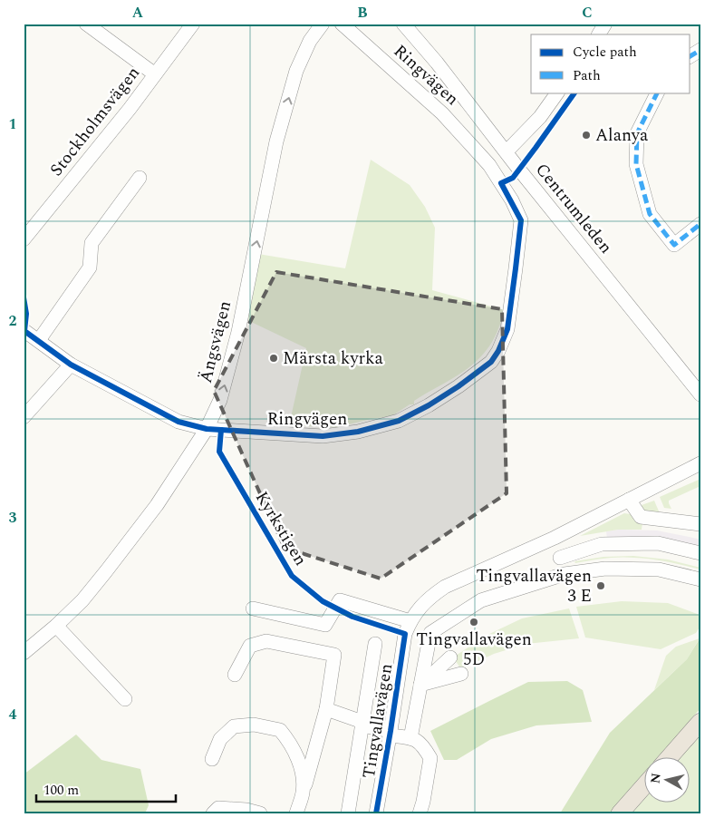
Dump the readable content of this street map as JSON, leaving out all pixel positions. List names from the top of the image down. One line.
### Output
{"streets":{"street":["Ringvägen","Stockholmsvägen","Centrumleden","Ängsvägen","Tingvallavägen"],"cycle path":["Kyrkstigen"]},"crossings":[["Ringvägen","Ängsvägen"]],"one_way":["Ängsvägen"],"places":["Alanya","Märsta kyrka","Tingvallavägen 3 E","Tingvallavägen 5D"],"legend":["Cycle path","Path"],"scale_bar":"100 m","north":"left","grid":{"columns":["A","B","C"],"rows":["1","2","3","4"]}}
